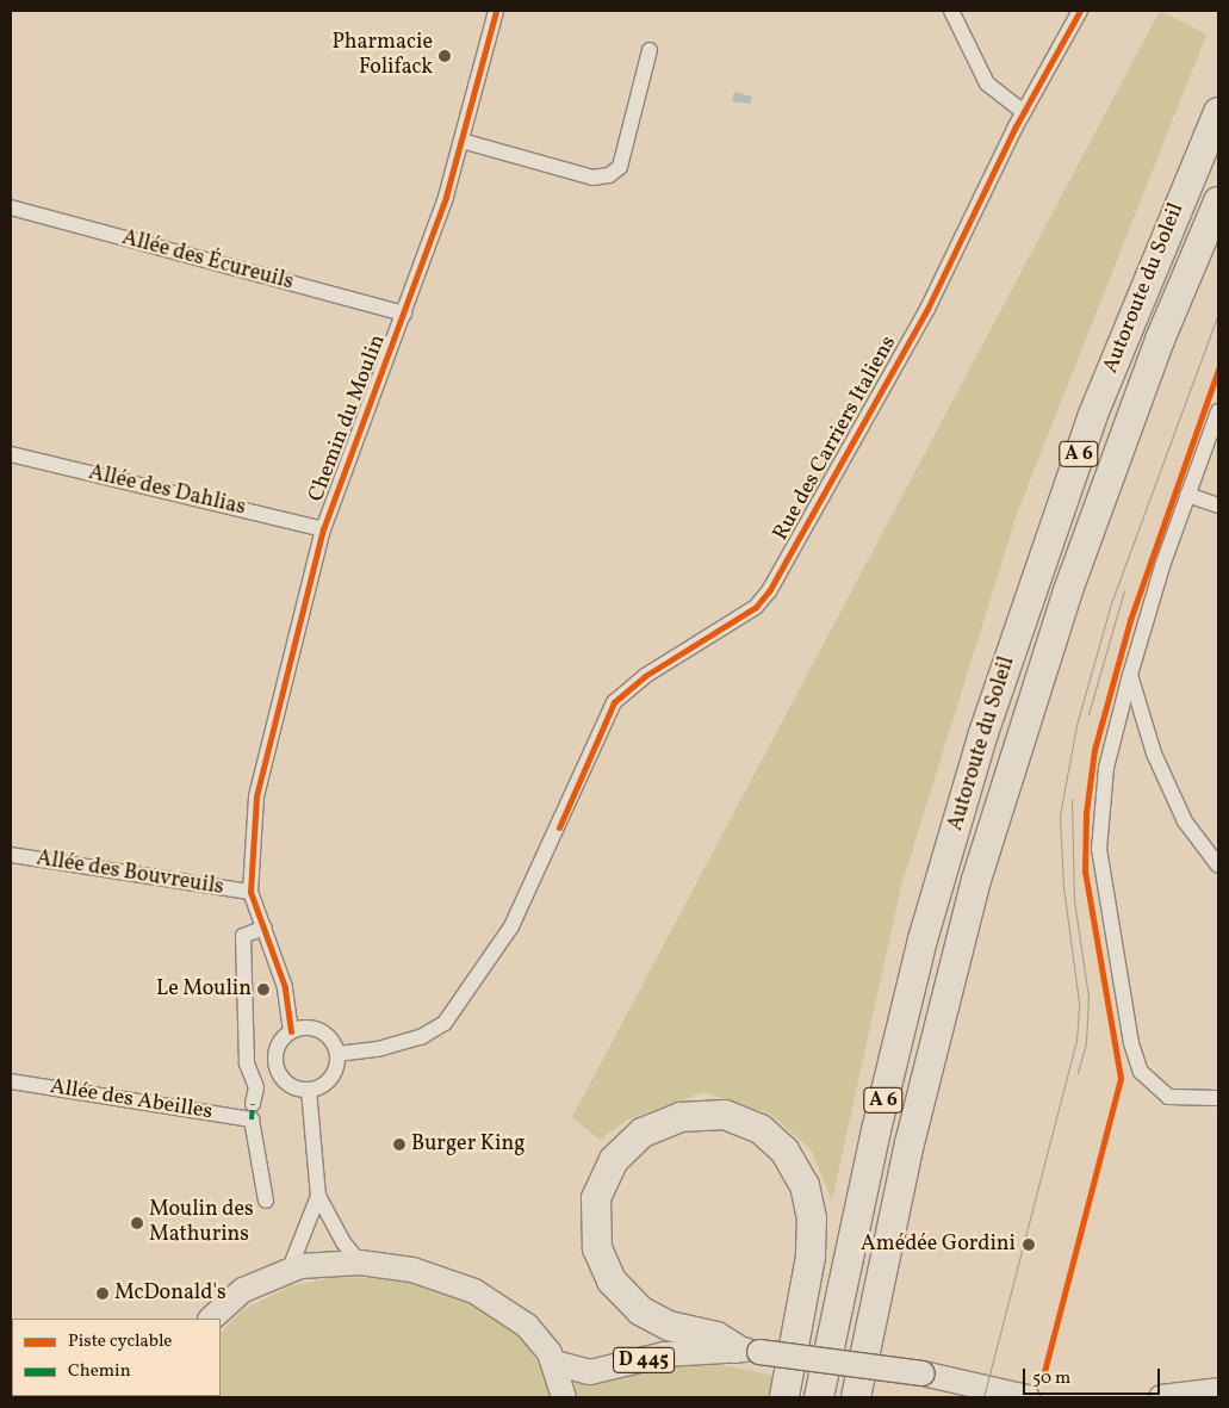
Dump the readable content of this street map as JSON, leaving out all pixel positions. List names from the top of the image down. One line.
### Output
{"streets":{"highway":["Autoroute du Soleil","A 6"],"main road":["D 445"],"street":["Allée des Écureuils","Chemin du Moulin","Rue des Carriers Italiens","Allée des Dahlias","Allée des Bouvreuils","Allée des Abeilles"]},"crossings":[["Allée des Écureuils","Chemin du Moulin"],["Chemin du Moulin","Allée des Dahlias"],["Chemin du Moulin","Allée des Bouvreuils"]],"places":["Pharmacie Folifack","Le Moulin","Burger King","Moulin des Mathurins","Amédée Gordini","McDonald's"],"legend":["Piste cyclable","Chemin"],"scale_bar":"50 m"}
